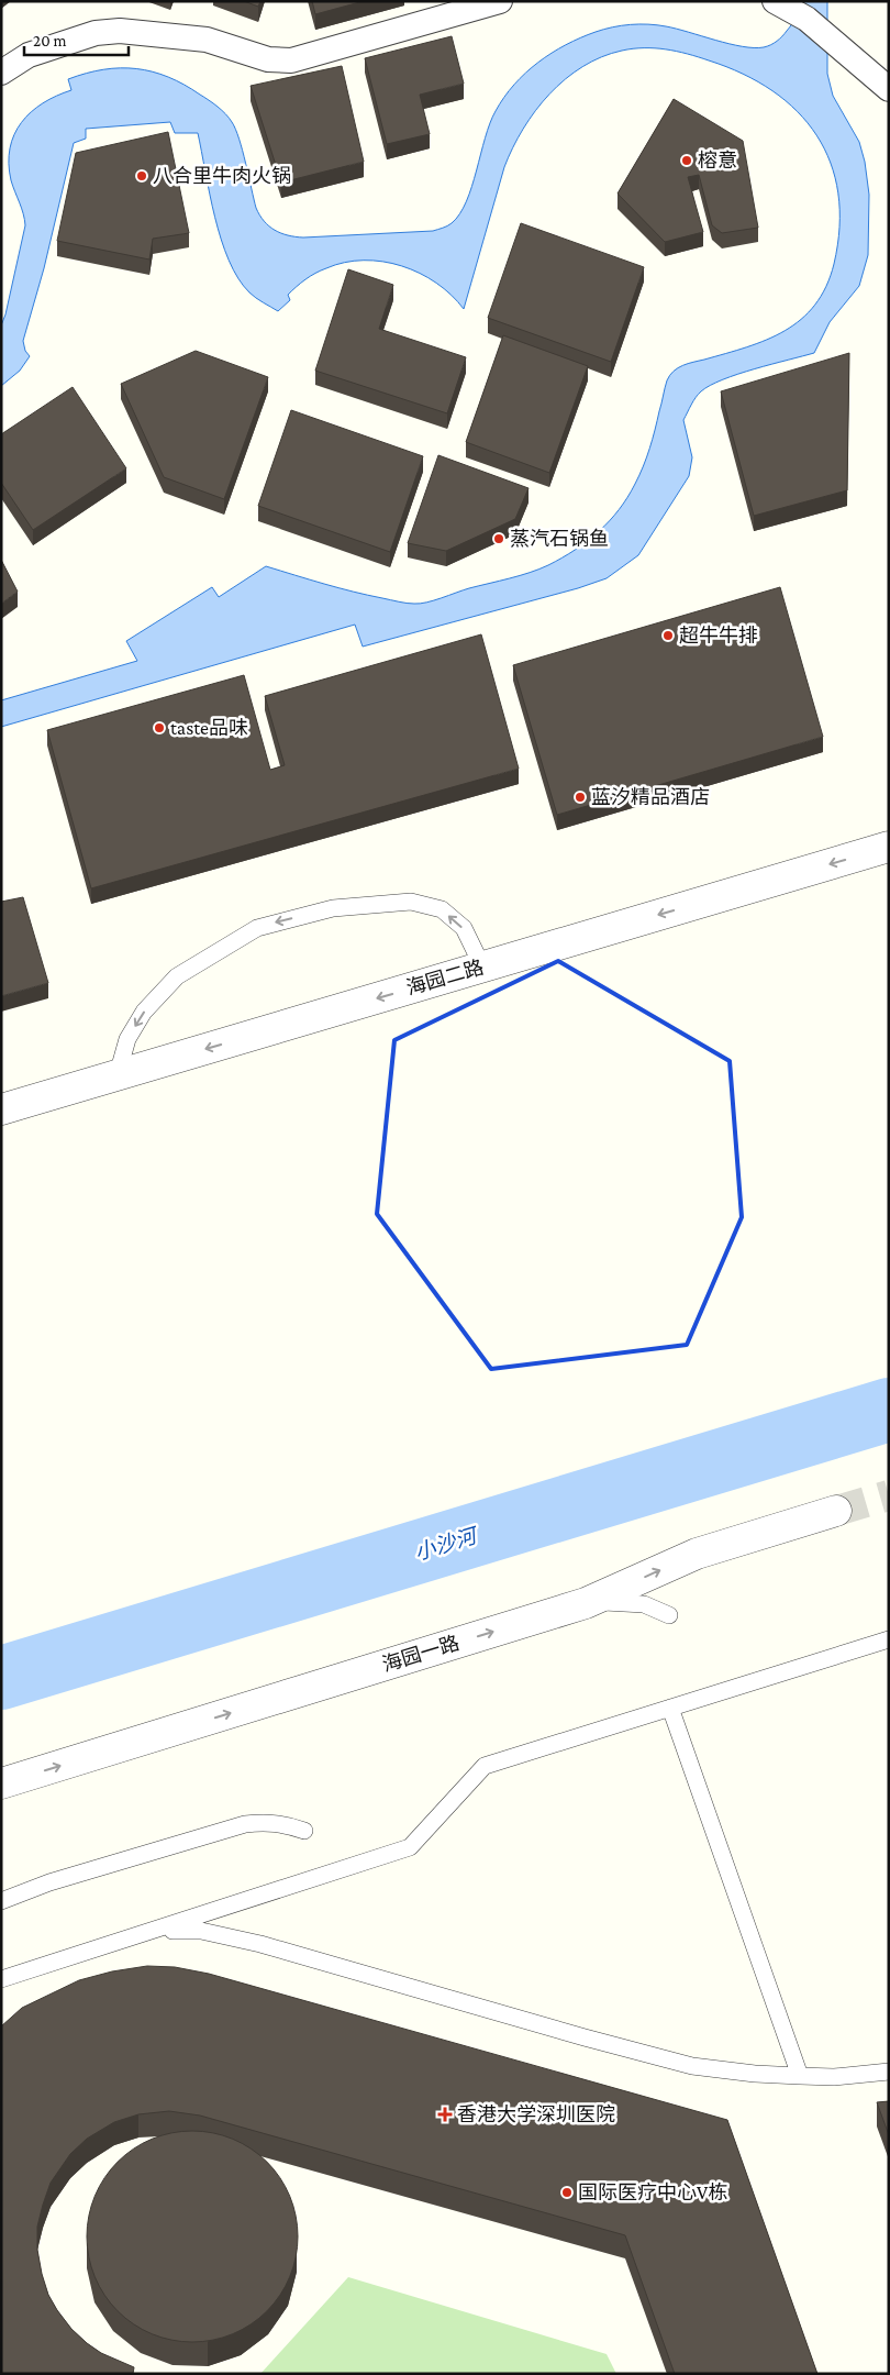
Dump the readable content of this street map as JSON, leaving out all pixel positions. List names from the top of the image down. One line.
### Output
{"streets":{"street":["海园二路","海园一路"]},"one_way":["海园二路","海园一路"],"water":["小沙河"],"places":{"other":["榕意","八合里牛肉火锅","蒸汽石锅鱼","超牛牛排","taste品味","蓝汐精品酒店","国际医疗中心V栋"],"health":["香港大学深圳医院"]},"scale_bar":"20 m"}
